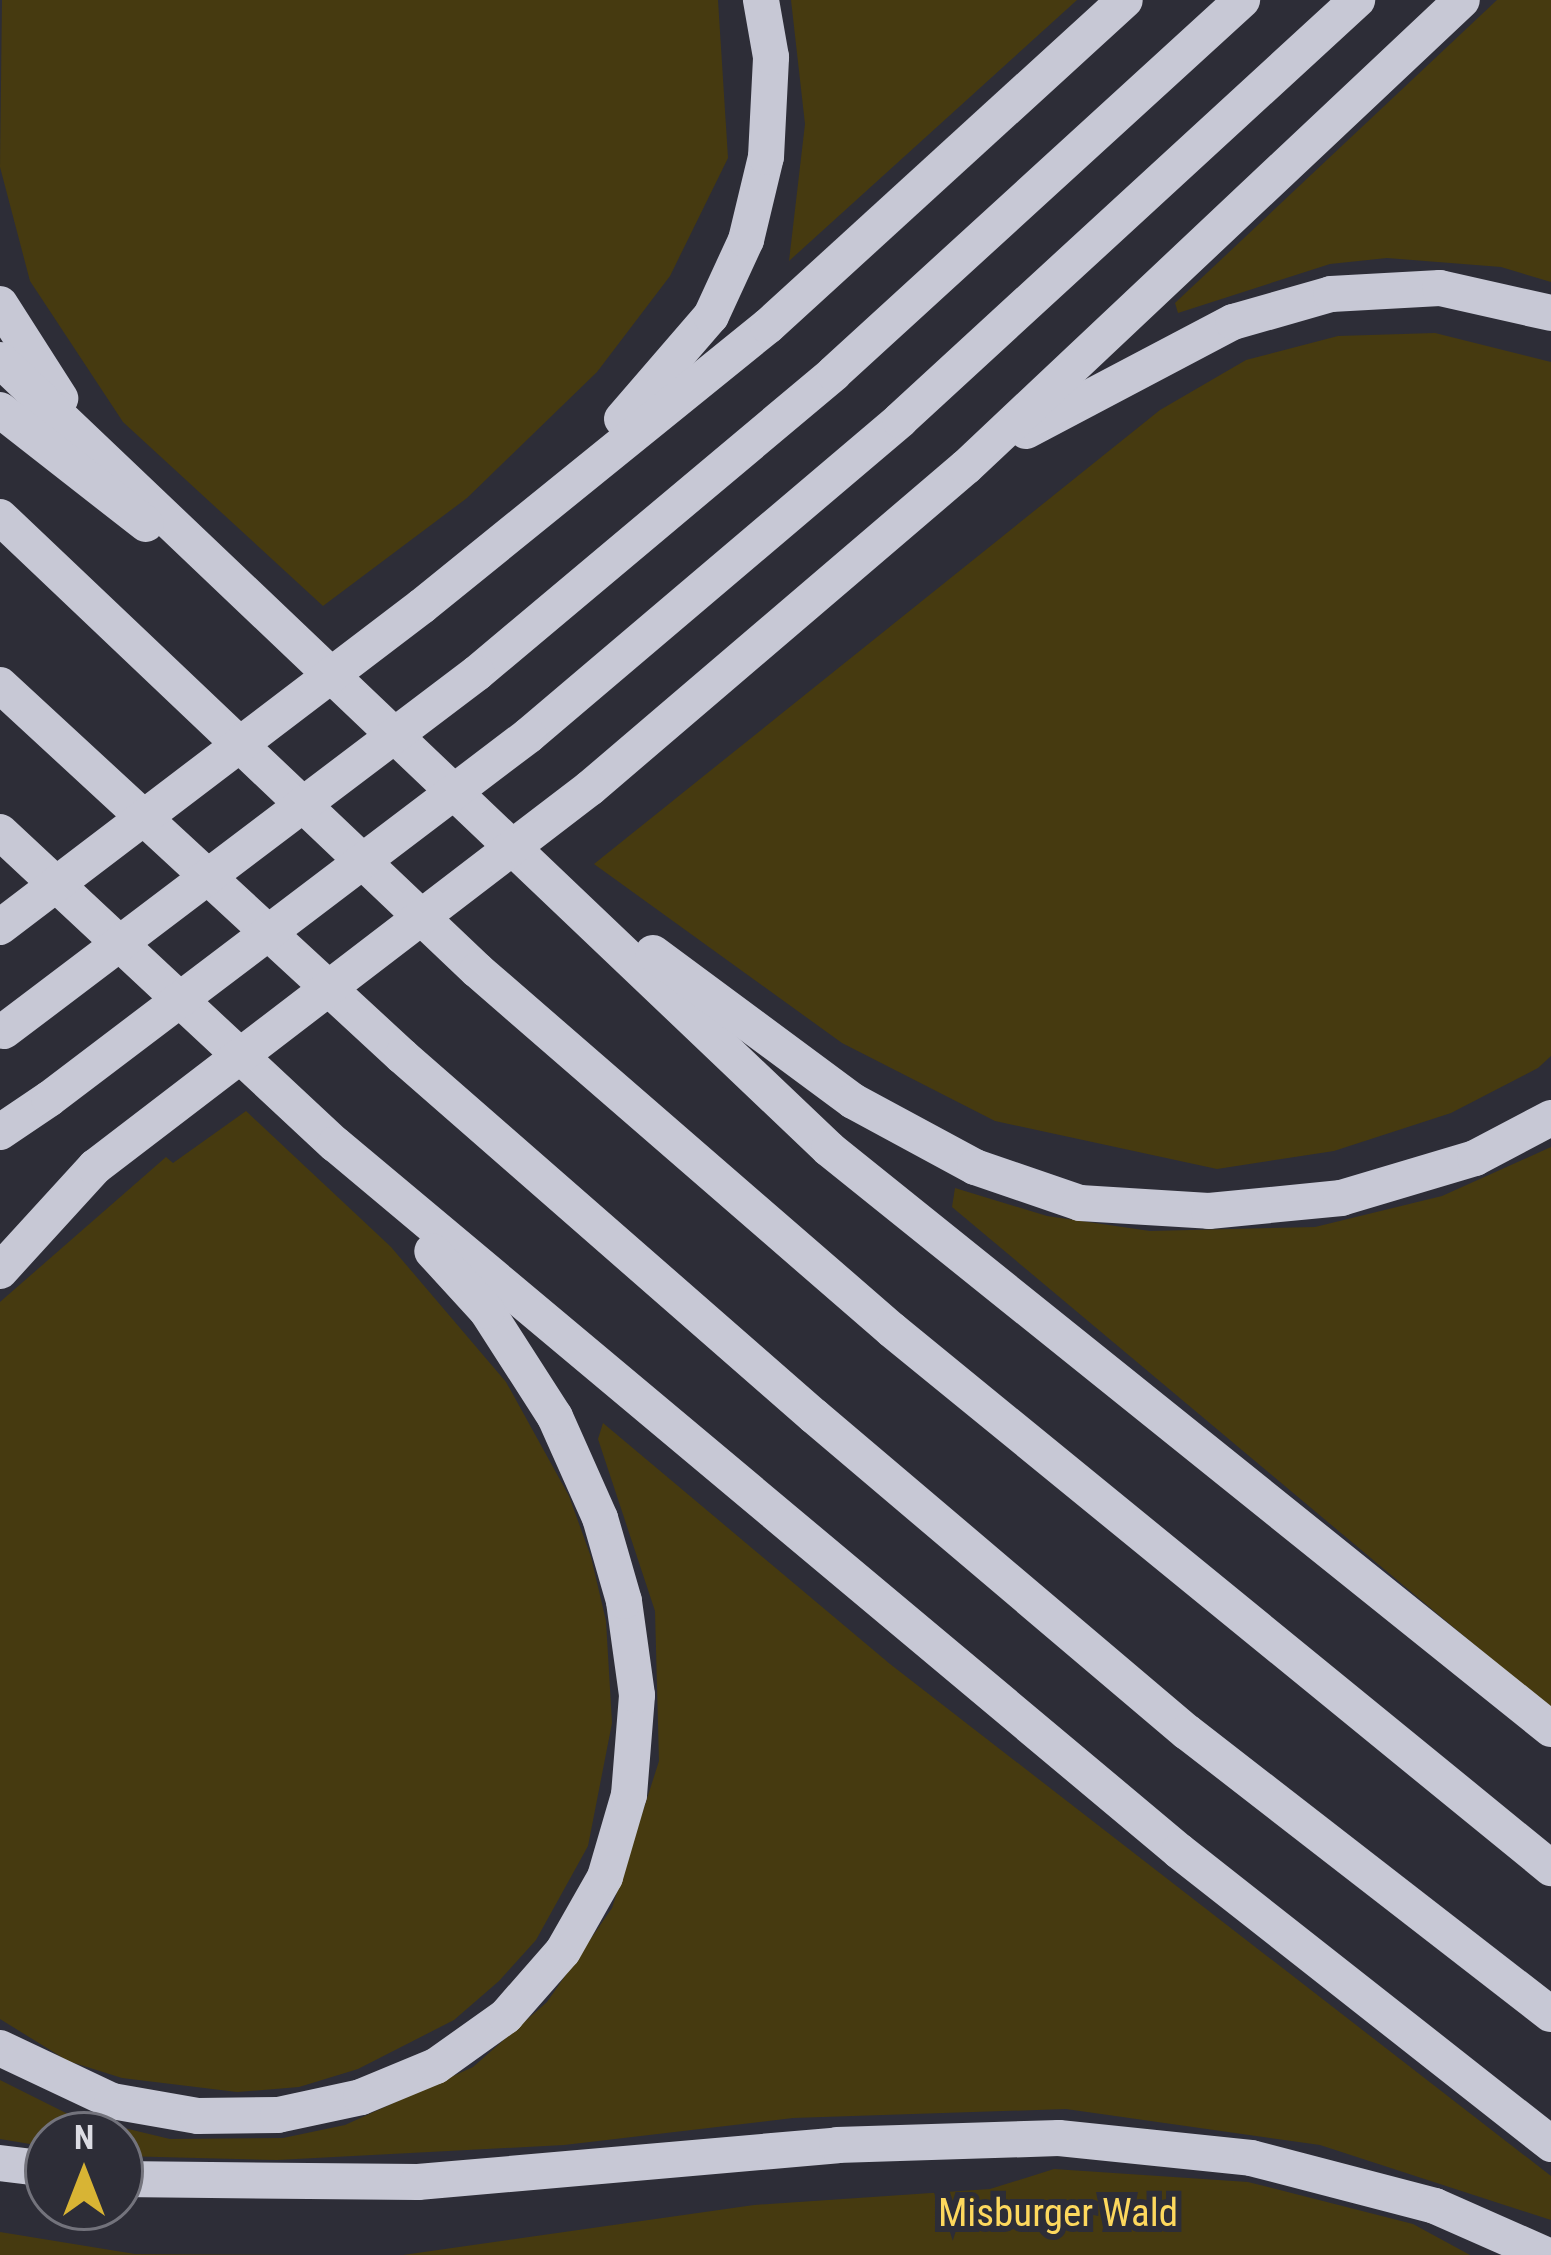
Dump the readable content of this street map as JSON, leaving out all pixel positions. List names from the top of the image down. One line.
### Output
{"parks":["Misburger Wald"],"north":"top"}
